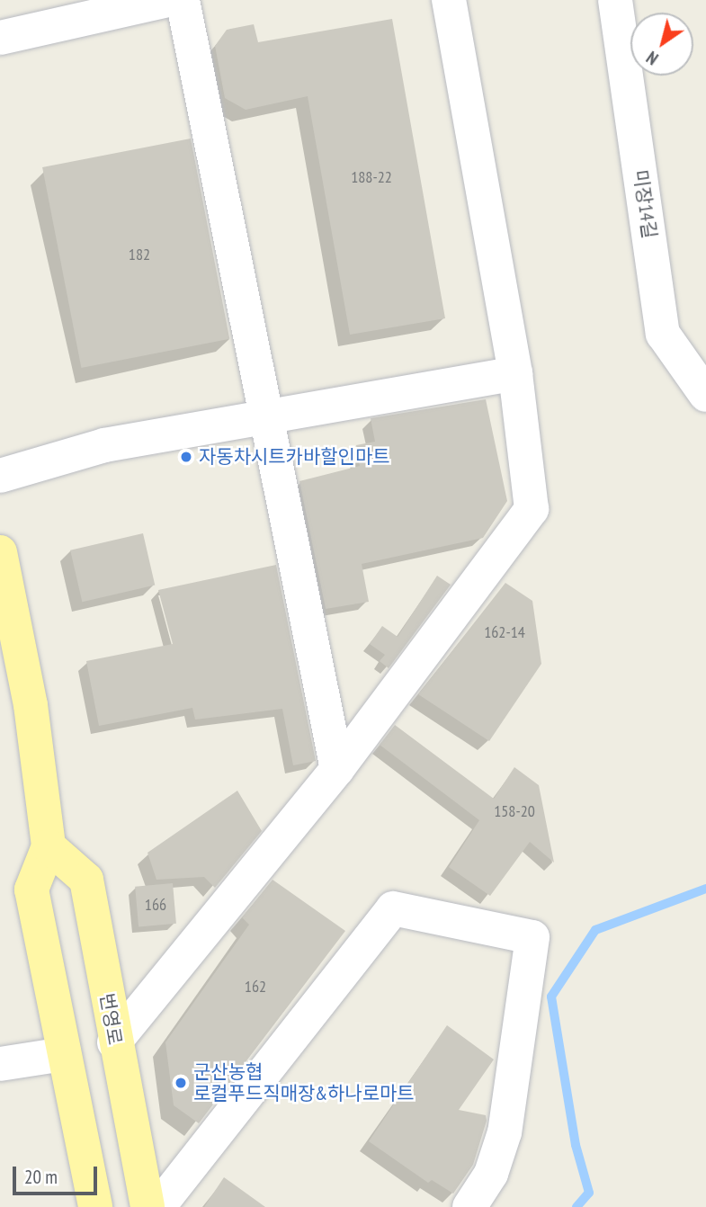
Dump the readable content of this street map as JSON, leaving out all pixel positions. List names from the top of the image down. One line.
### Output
{"streets":{"main road":["번영로"],"street":["미장14길"]},"places":["자동차시트카바할인마트","군산농협 로컬푸드직매장&하나로마트"],"house_numbers":["188-22","182","162-14","158-20","166","162"],"scale_bar":"20 m","north":"bottom left"}
